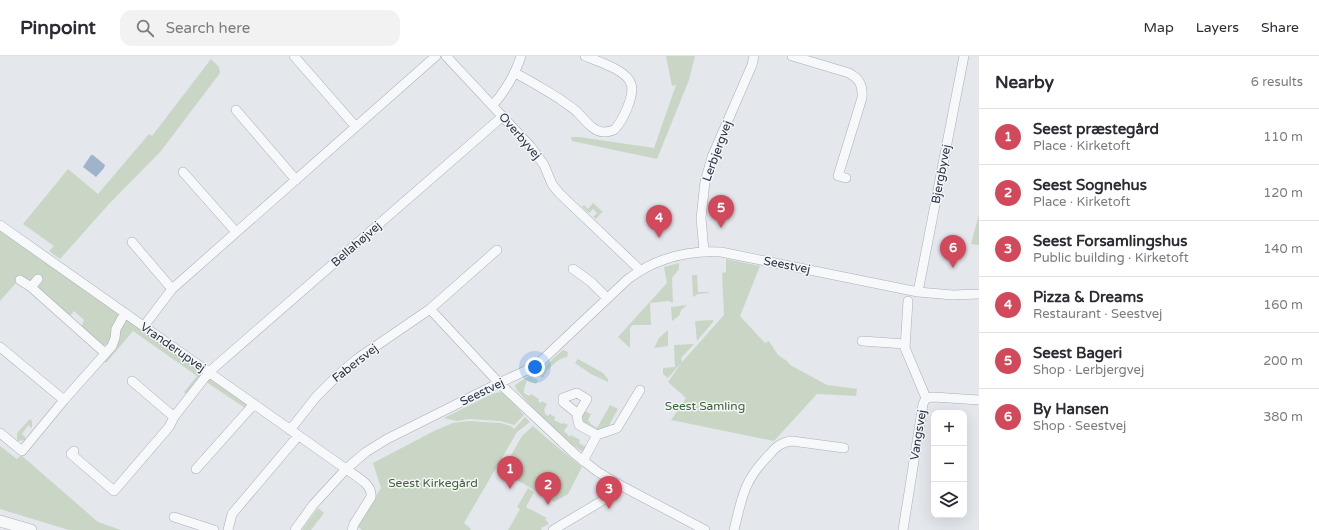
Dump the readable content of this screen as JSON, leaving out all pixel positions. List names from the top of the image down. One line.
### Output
{"streets":{"street":["Overbyvej","Lerbjergvej","Bjergbyvej","Bellahøjvej","Seestvej","Vranderupvej","Fabersvej","Vangsvej"]},"crossings":[["Overbyvej","Bellahøjvej"],["Overbyvej","Seestvej"],["Lerbjergvej","Seestvej"],["Bjergbyvej","Seestvej"],["Bellahøjvej","Vranderupvej"],["Seestvej","Vranderupvej"],["Vranderupvej","Fabersvej"]],"parks":["Seest Samling","Seest Kirkegård"],"page":{"header":"Pinpoint","search":"Search here","nav":["Map","Layers","Share"],"heading":["Nearby","6 results"],"list":[{"mark":"1","name":"Seest præstegård","note":"Place · Kirketoft","value":"110 m"},{"mark":"2","name":"Seest Sognehus","note":"Place · Kirketoft","value":"120 m"},{"mark":"3","name":"Seest Forsamlingshus","note":"Public building · Kirketoft","value":"140 m"},{"mark":"4","name":"Pizza & Dreams","note":"Restaurant · Seestvej","value":"160 m"},{"mark":"5","name":"Seest Bageri","note":"Shop · Lerbjergvej","value":"200 m"},{"mark":"6","name":"By Hansen","note":"Shop · Seestvej","value":"380 m"}],"pins":["5","4","6","1","2","3"],"map_buttons":["+","−"]}}
